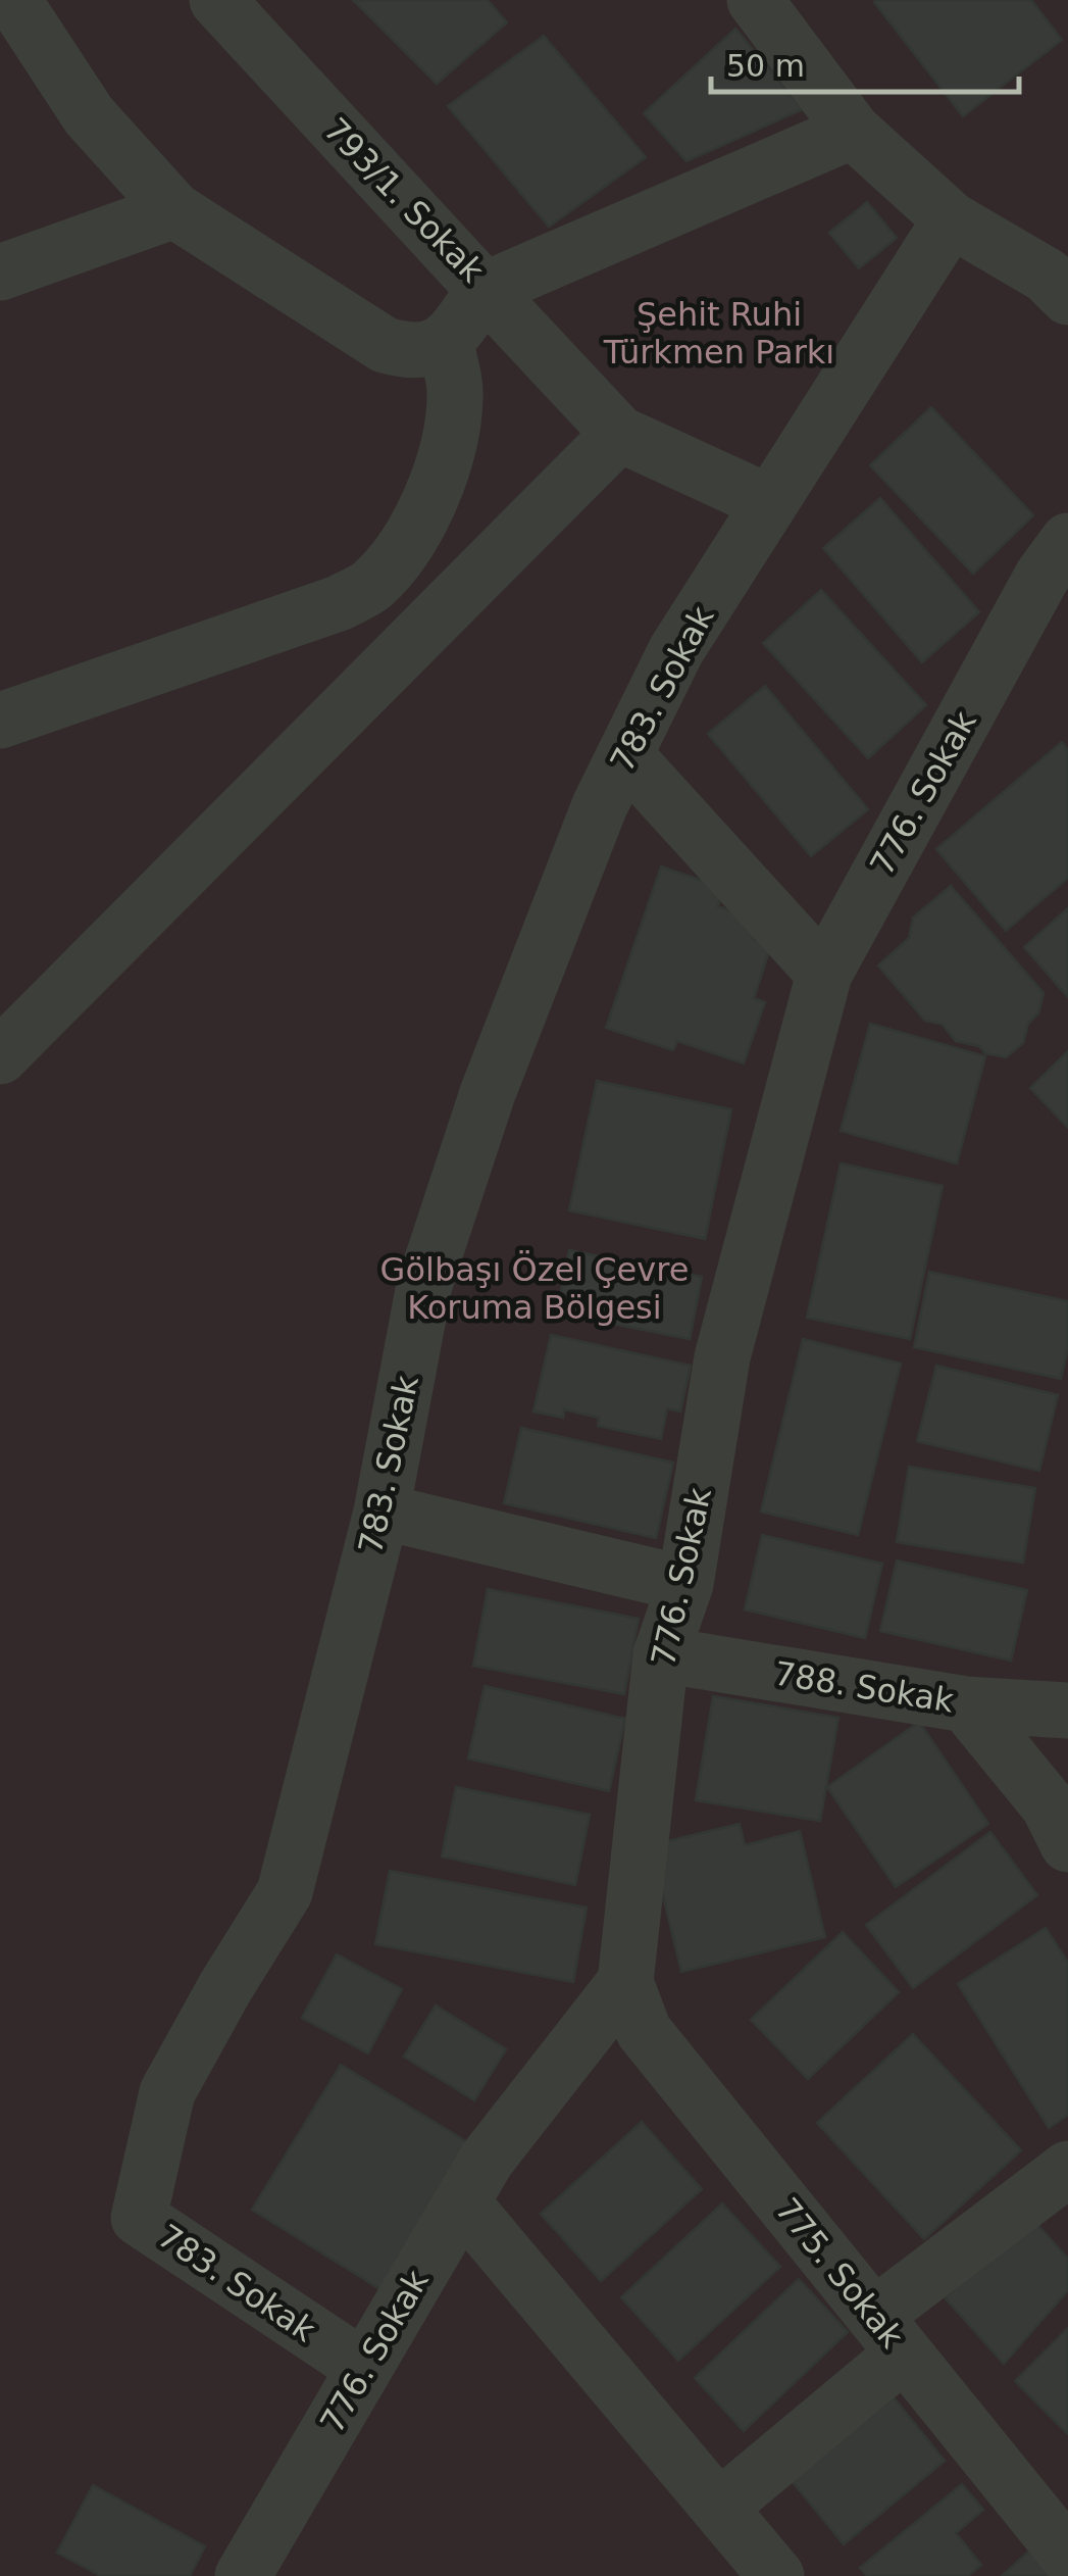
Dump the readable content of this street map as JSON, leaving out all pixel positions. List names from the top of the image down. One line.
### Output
{"streets":{"street":["793/1. Sokak","783. Sokak","776. Sokak","788. Sokak","775. Sokak"]},"crossings":[["783. Sokak","776. Sokak"],["776. Sokak","788. Sokak"],["776. Sokak","775. Sokak"]],"parks":["Şehit Ruhi Türkmen Parkı","Gölbaşı Özel Çevre Koruma Bölgesi"],"scale_bar":"50 m"}
